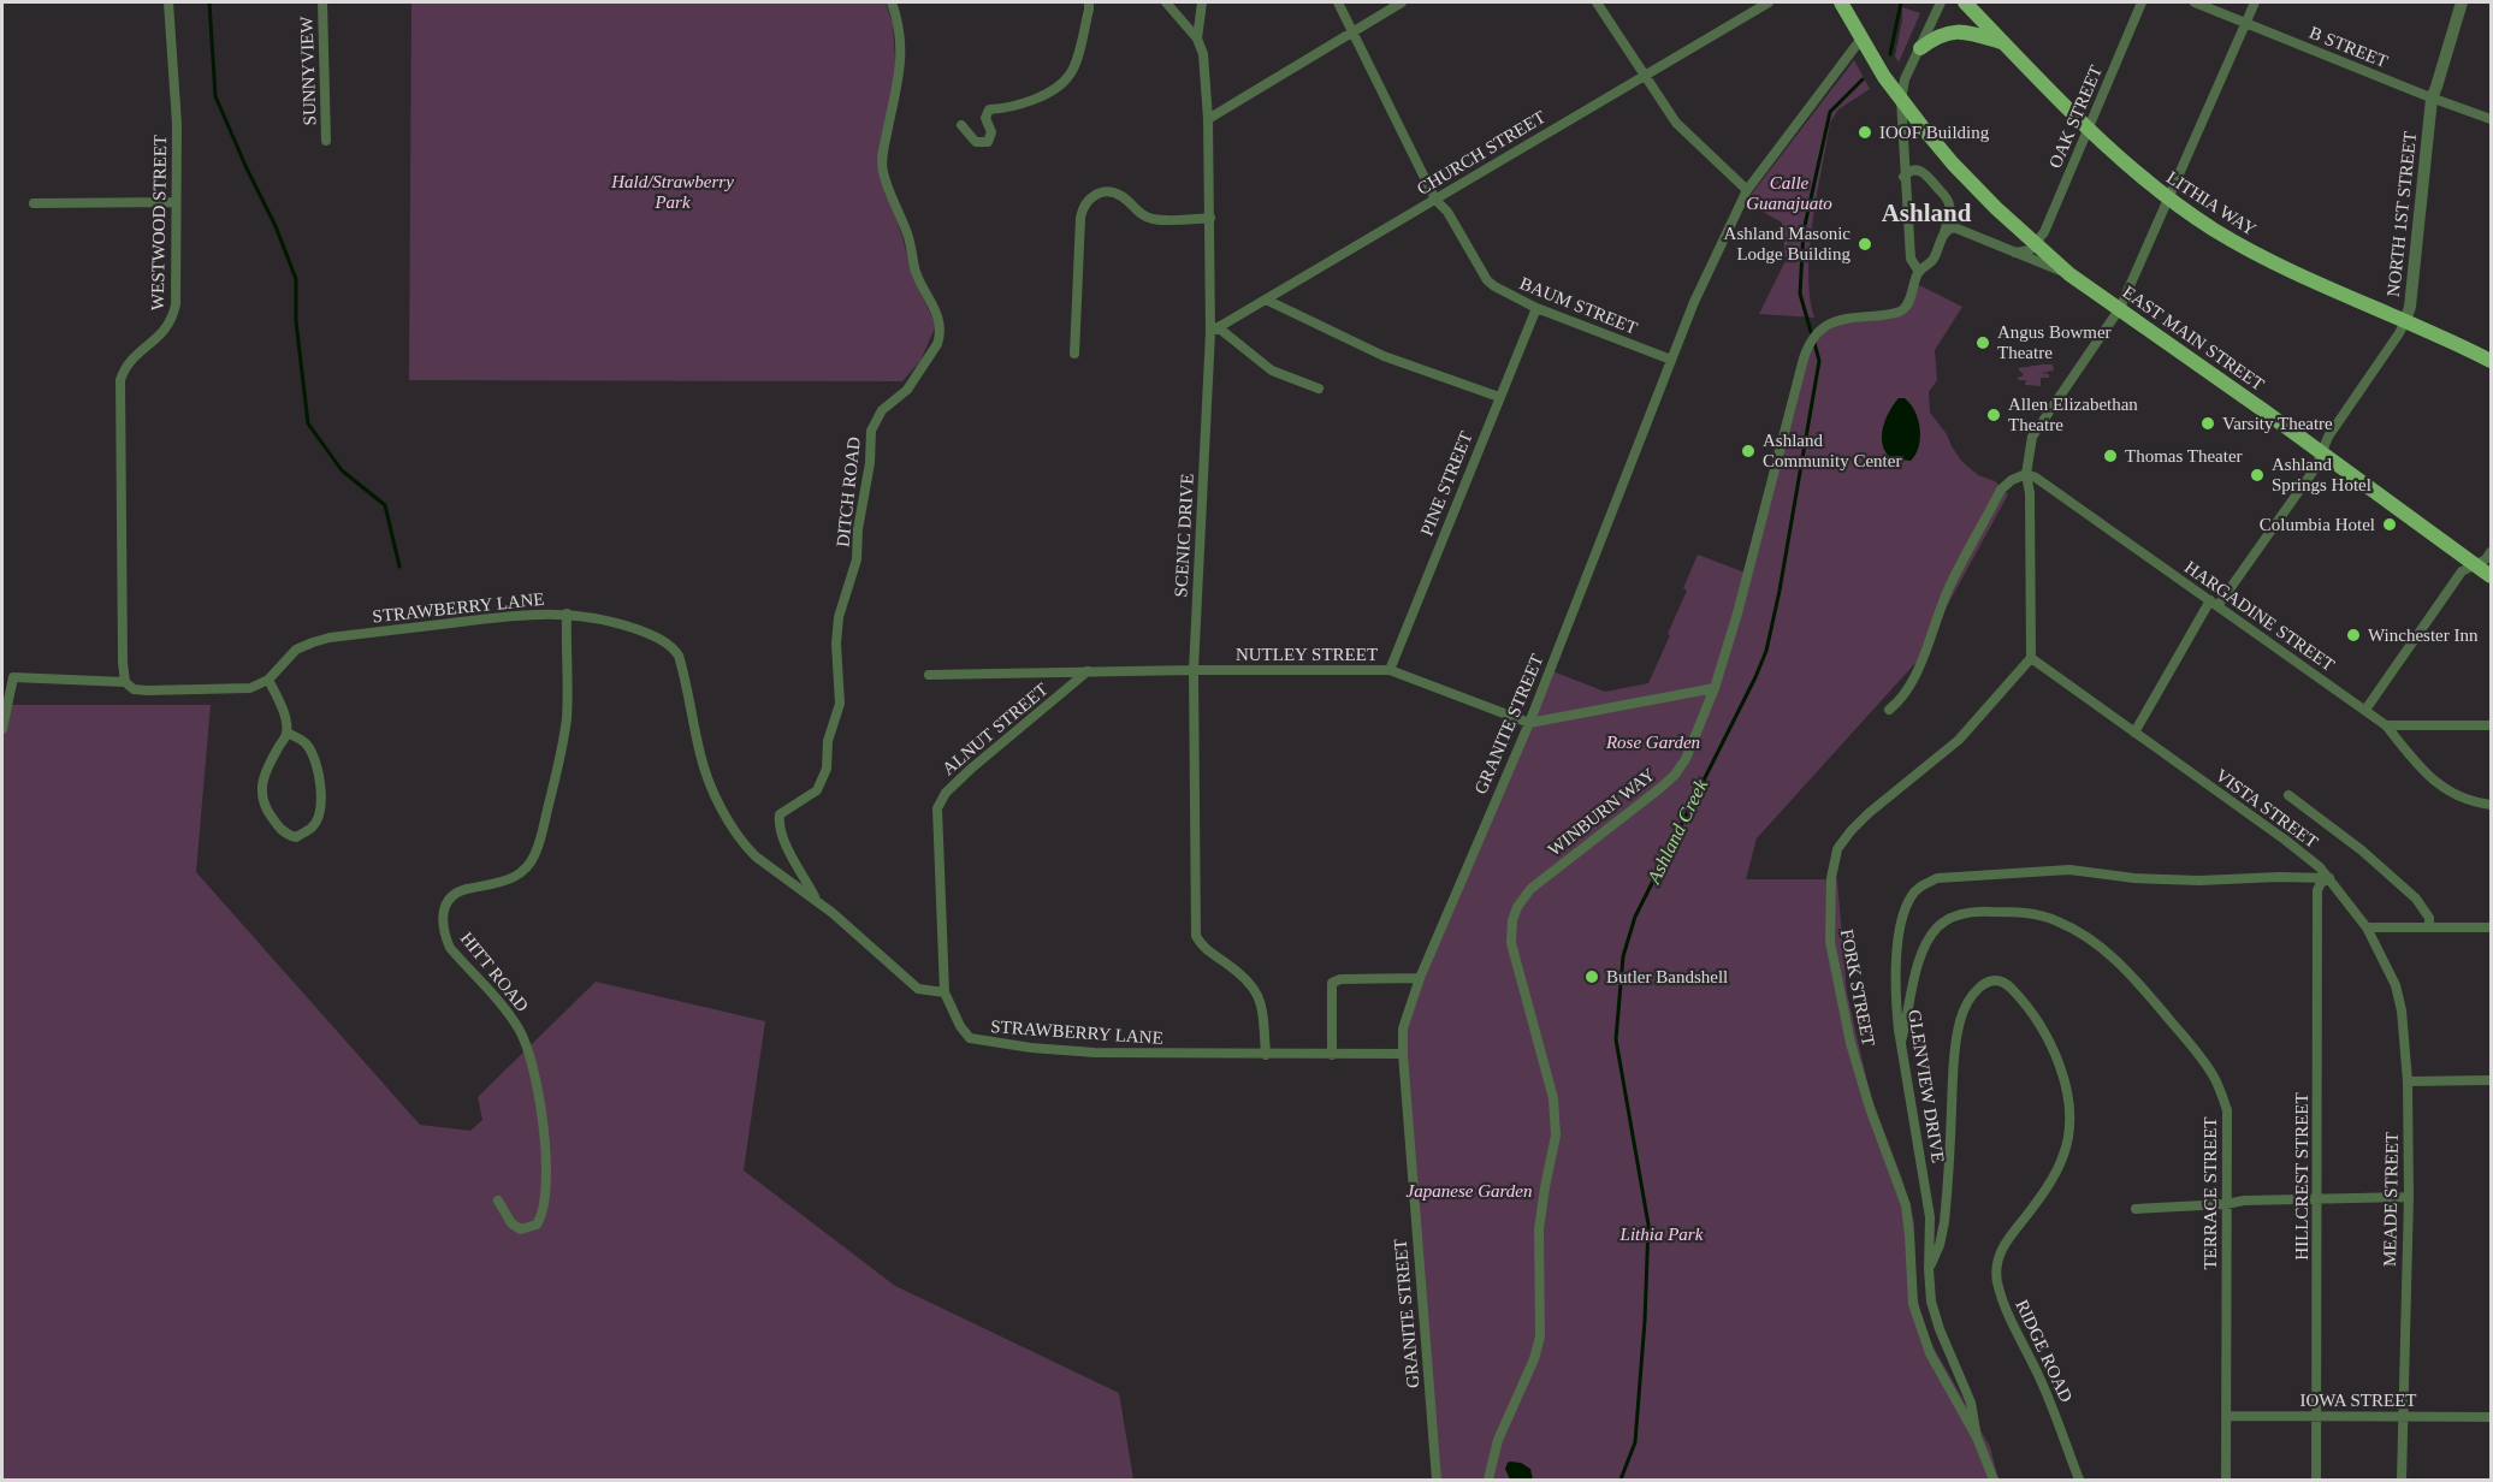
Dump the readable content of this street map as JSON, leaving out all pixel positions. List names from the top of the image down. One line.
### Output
{"streets":{"main road":["LITHIA WAY","EAST MAIN STREET"],"street":["B STREET","SUNNYVIEW","OAK STREET","CHURCH STREET","NORTH 1ST STREET","WESTWOOD STREET","BAUM STREET","PINE STREET","DITCH ROAD","SCENIC DRIVE","STRAWBERRY LANE","HARGADINE STREET","NUTLEY STREET","GRANITE STREET","ALNUT STREET","VISTA STREET","WINBURN WAY","HITT ROAD","FORK STREET","GLENVIEW DRIVE","HILLCREST STREET","TERRACE STREET","MEADE STREET","RIDGE ROAD","IOWA STREET"]},"crossings":[["B STREET","NORTH 1ST STREET"],["OAK STREET","LITHIA WAY"],["OAK STREET","EAST MAIN STREET"],["CHURCH STREET","BAUM STREET"],["CHURCH STREET","SCENIC DRIVE"],["LITHIA WAY","NORTH 1ST STREET"],["NORTH 1ST STREET","EAST MAIN STREET"],["NORTH 1ST STREET","HARGADINE STREET"],["NORTH 1ST STREET","VISTA STREET"],["BAUM STREET","PINE STREET"],["BAUM STREET","GRANITE STREET"],["EAST MAIN STREET","GRANITE STREET"],["PINE STREET","NUTLEY STREET"],["DITCH ROAD","STRAWBERRY LANE"],["SCENIC DRIVE","STRAWBERRY LANE"],["SCENIC DRIVE","NUTLEY STREET"],["STRAWBERRY LANE","GRANITE STREET"],["STRAWBERRY LANE","ALNUT STREET"],["STRAWBERRY LANE","HITT ROAD"],["NUTLEY STREET","GRANITE STREET"],["NUTLEY STREET","ALNUT STREET"],["VISTA STREET","FORK STREET"],["VISTA STREET","GLENVIEW DRIVE"],["VISTA STREET","HILLCREST STREET"],["VISTA STREET","MEADE STREET"],["FORK STREET","GLENVIEW DRIVE"],["GLENVIEW DRIVE","HILLCREST STREET"],["GLENVIEW DRIVE","TERRACE STREET"],["GLENVIEW DRIVE","RIDGE ROAD"],["HILLCREST STREET","IOWA STREET"],["TERRACE STREET","IOWA STREET"],["MEADE STREET","IOWA STREET"]],"districts":["Ashland"],"water":["Ashland Creek"],"parks":["Hald/Strawberry Park","Calle Guanajuato","Rose Garden","Japanese Garden","Lithia Park"],"places":["IOOF Building","Ashland Masonic Lodge Building","Angus Bowmer Theatre","Allen Elizabethan Theatre","Varsity Theatre","Ashland Community Center","Thomas Theater","Ashland Springs Hotel","Columbia Hotel","Winchester Inn","Butler Bandshell"]}
